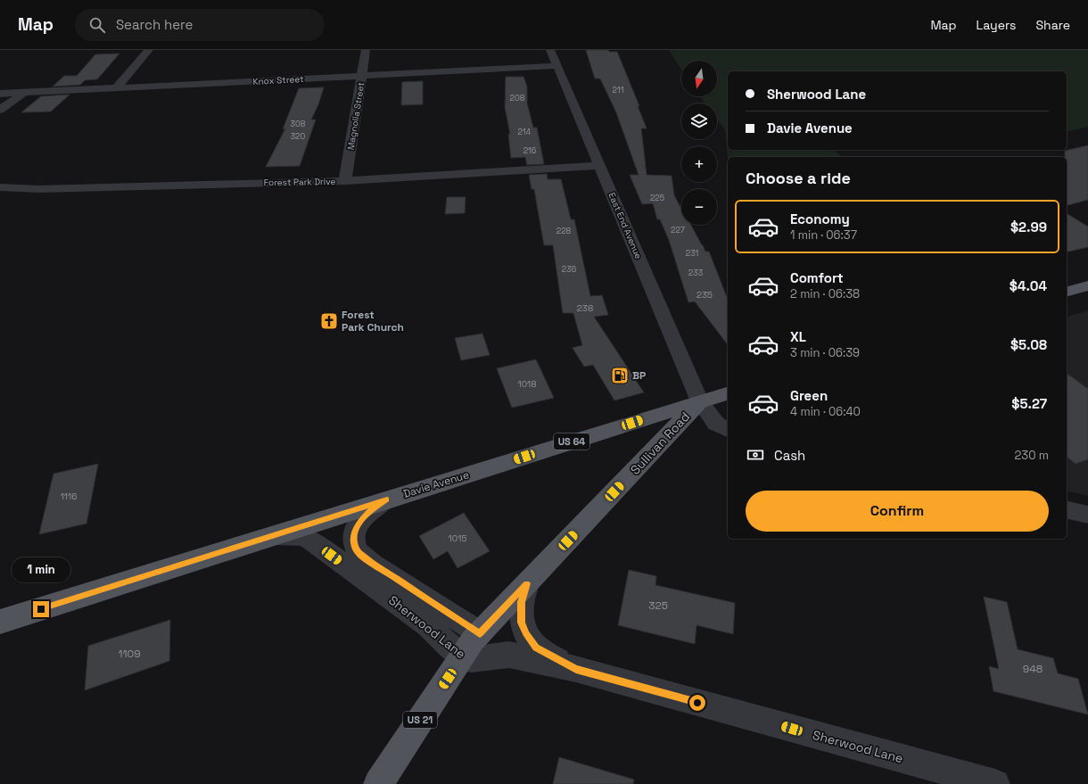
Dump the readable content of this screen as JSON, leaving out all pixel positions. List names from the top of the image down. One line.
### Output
{"streets":{"main road":["US 64","Sullivan Road","Davie Avenue","US 21"],"street":["Knox Street","Magnolia Street","Forest Park Drive","East End Avenue","Sherwood Lane"]},"crossings":[["Knox Street","Magnolia Street"],["Knox Street","East End Avenue"],["Magnolia Street","Forest Park Drive"],["Forest Park Drive","East End Avenue"],["East End Avenue","Sullivan Road"],["East End Avenue","Davie Avenue"],["Sullivan Road","Davie Avenue"],["Sullivan Road","Sherwood Lane"],["Davie Avenue","Sherwood Lane"]],"places":{"church":["Forest Park Church"],"fuel station":["BP"]},"house_numbers":["211","208","308","214","320","216","225","227","228","231","236","233","235","238","1018","1116","1015","325","1109","948"],"north":"bottom","page":{"header":"Map","search":"Search here","nav":["Map","Layers","Share"],"map_buttons":["+","−"],"banner":["Sherwood Lane","Davie Avenue"],"heading":"Choose a ride","list":[{"name":"Economy","note":"1 min · 06:37","value":"$2.99"},{"name":"Comfort","note":"2 min · 06:38","value":"$4.04"},{"name":"XL","note":"3 min · 06:39","value":"$5.08"},{"name":"Green","note":"4 min · 06:40","value":"$5.27"}],"pay":["Cash","230 m"],"buttons":"Confirm","bubble":"1 min"}}
